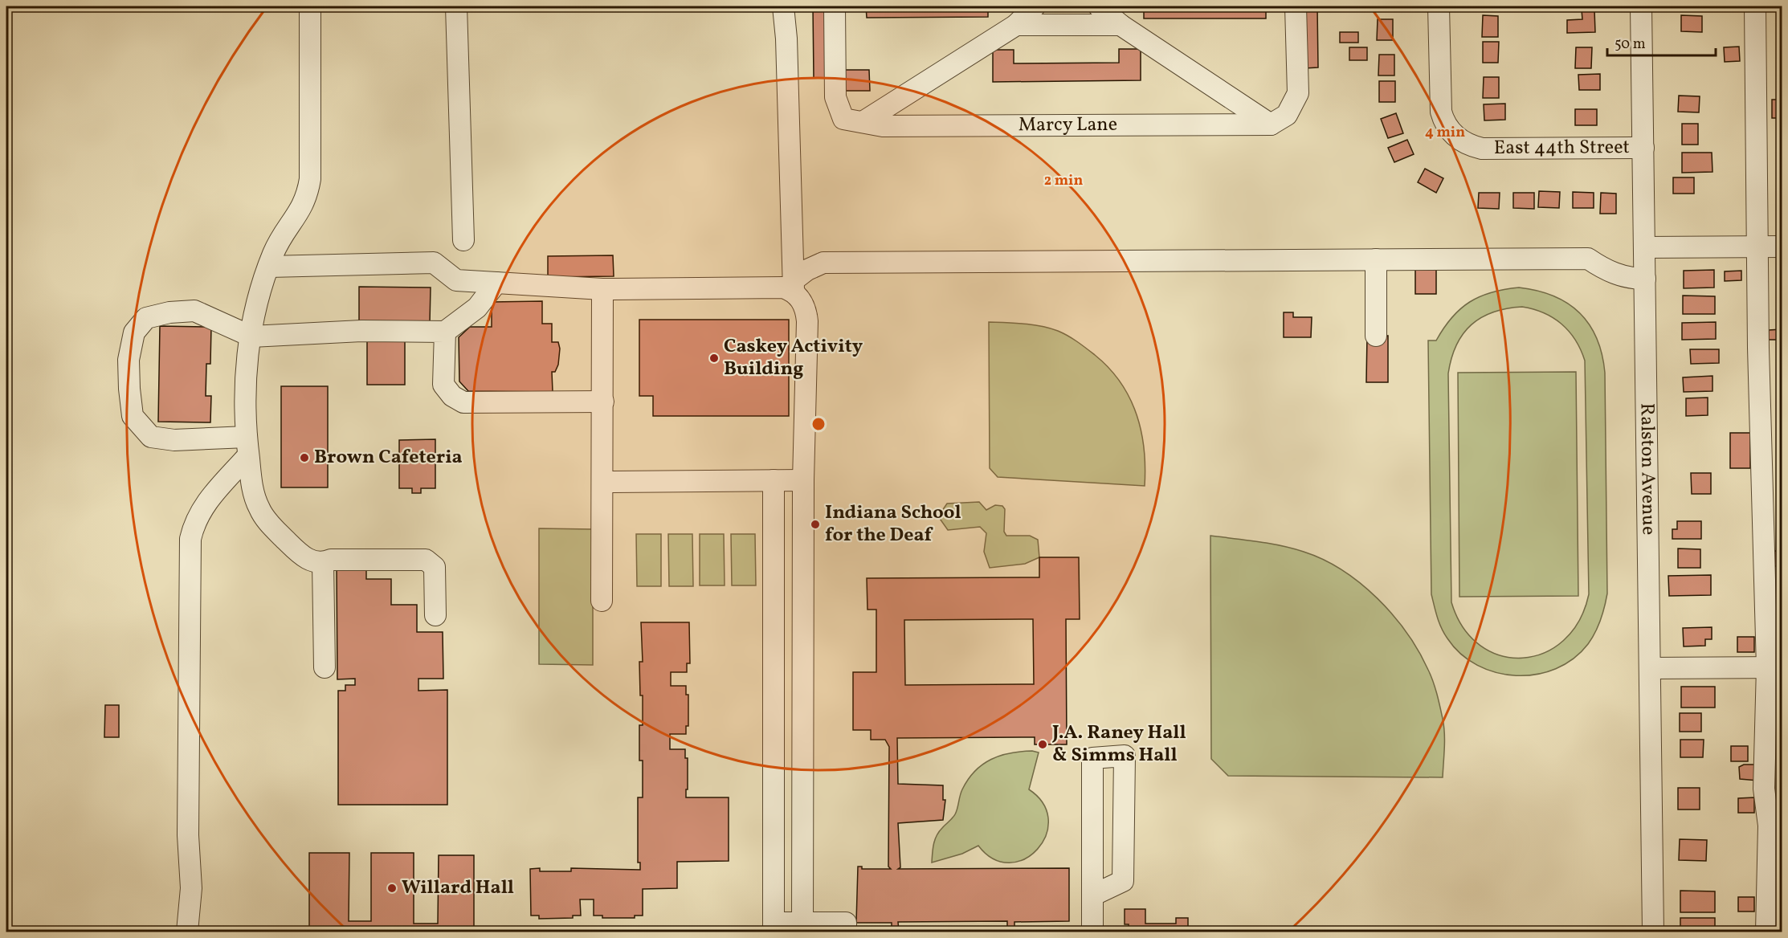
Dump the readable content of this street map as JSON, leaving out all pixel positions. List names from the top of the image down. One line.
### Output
{"streets":{"street":["Marcy Lane","East 44th Street","Ralston Avenue"]},"crossings":[["East 44th Street","Ralston Avenue"]],"places":["Caskey Activity Building","Brown Cafeteria","Indiana School for the Deaf","J.A. Raney Hall & Simms Hall","Willard Hall"],"scale_bar":"50 m","rings":["4 min","2 min"]}
